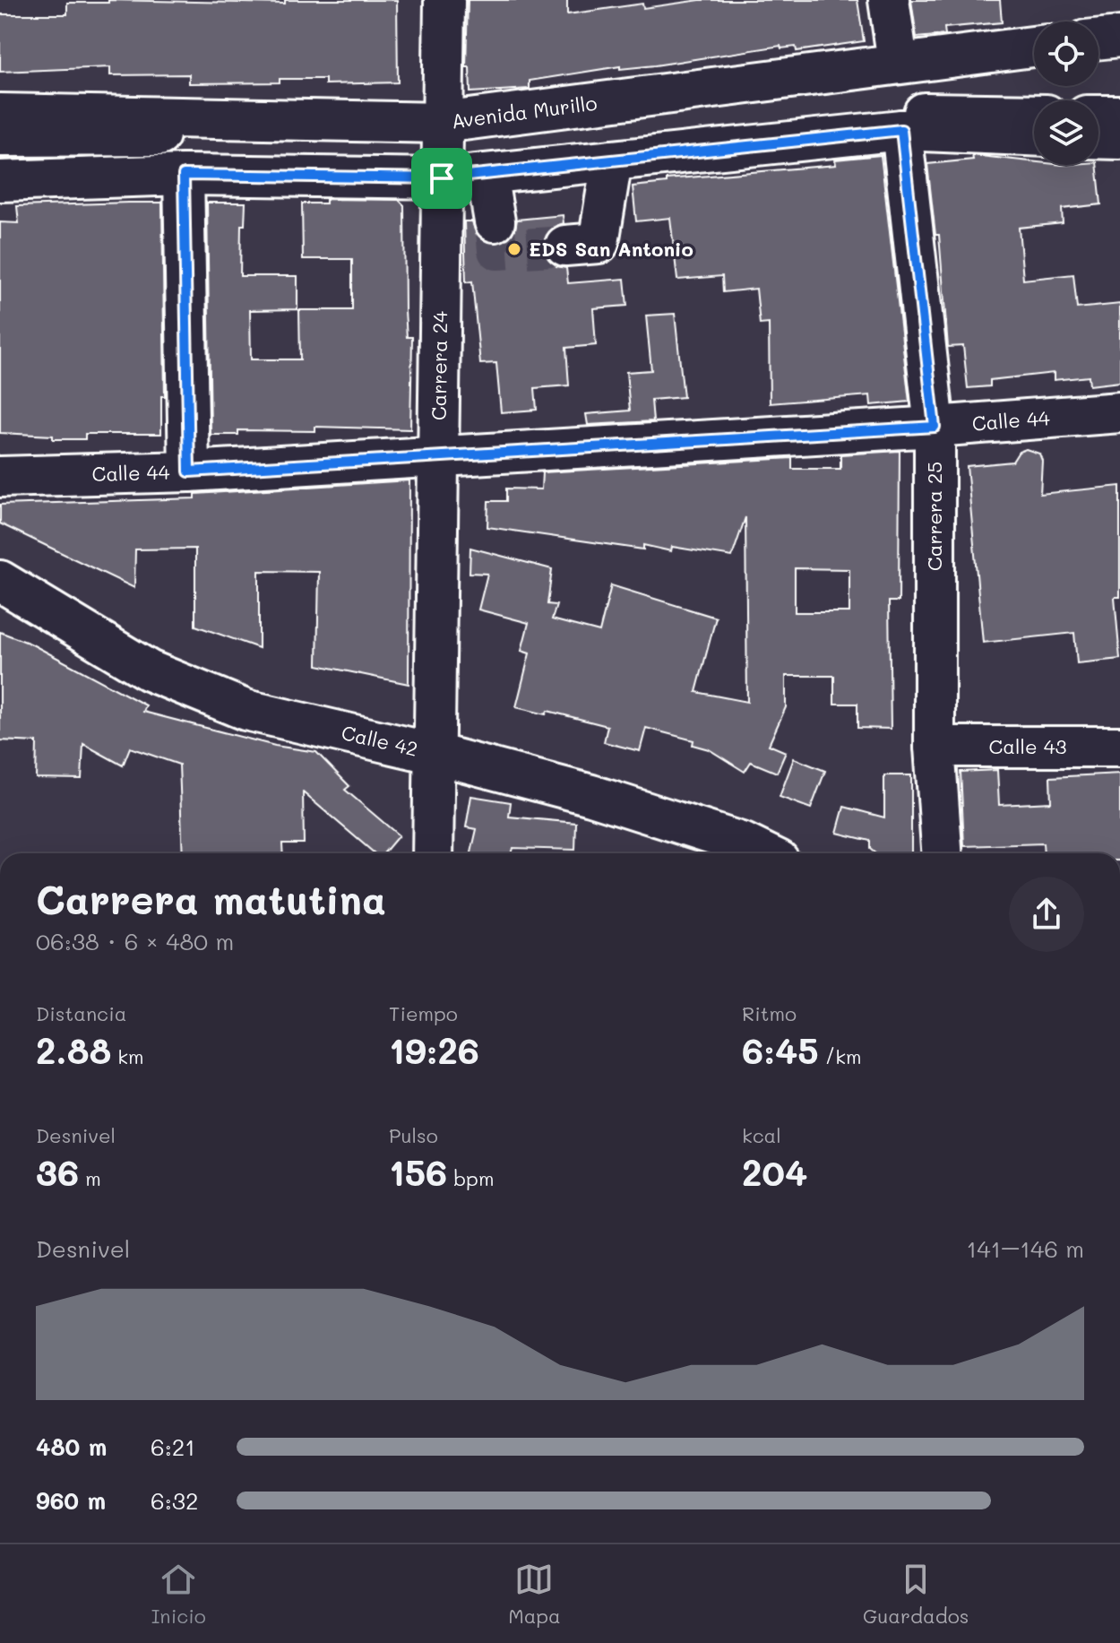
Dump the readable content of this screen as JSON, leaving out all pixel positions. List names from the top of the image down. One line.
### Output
{"streets":{"street":["Avenida Murillo","Carrera 24","Calle 44","Carrera 25","Calle 42","Calle 43"]},"crossings":[["Avenida Murillo","Carrera 24"],["Avenida Murillo","Carrera 25"],["Carrera 24","Calle 44"],["Carrera 24","Calle 42"],["Calle 44","Carrera 25"],["Carrera 25","Calle 43"]],"places":["EDS San Antonio"],"page":{"heading":["Carrera matutina","06:38 · 6 × 480 m"],"stats":[["Distancia","2.88 km"],["Tiempo","19:26"],["Ritmo","6:45 /km"],["Desnivel","36 m"],["Pulso","156 bpm"],["kcal","204"]],"chart":["Desnivel","141–146 m"],"list":[{"name":"480 m","note":"6:21"},{"name":"960 m","note":"6:32"}],"tabs":["Inicio","Mapa","Guardados"]}}
